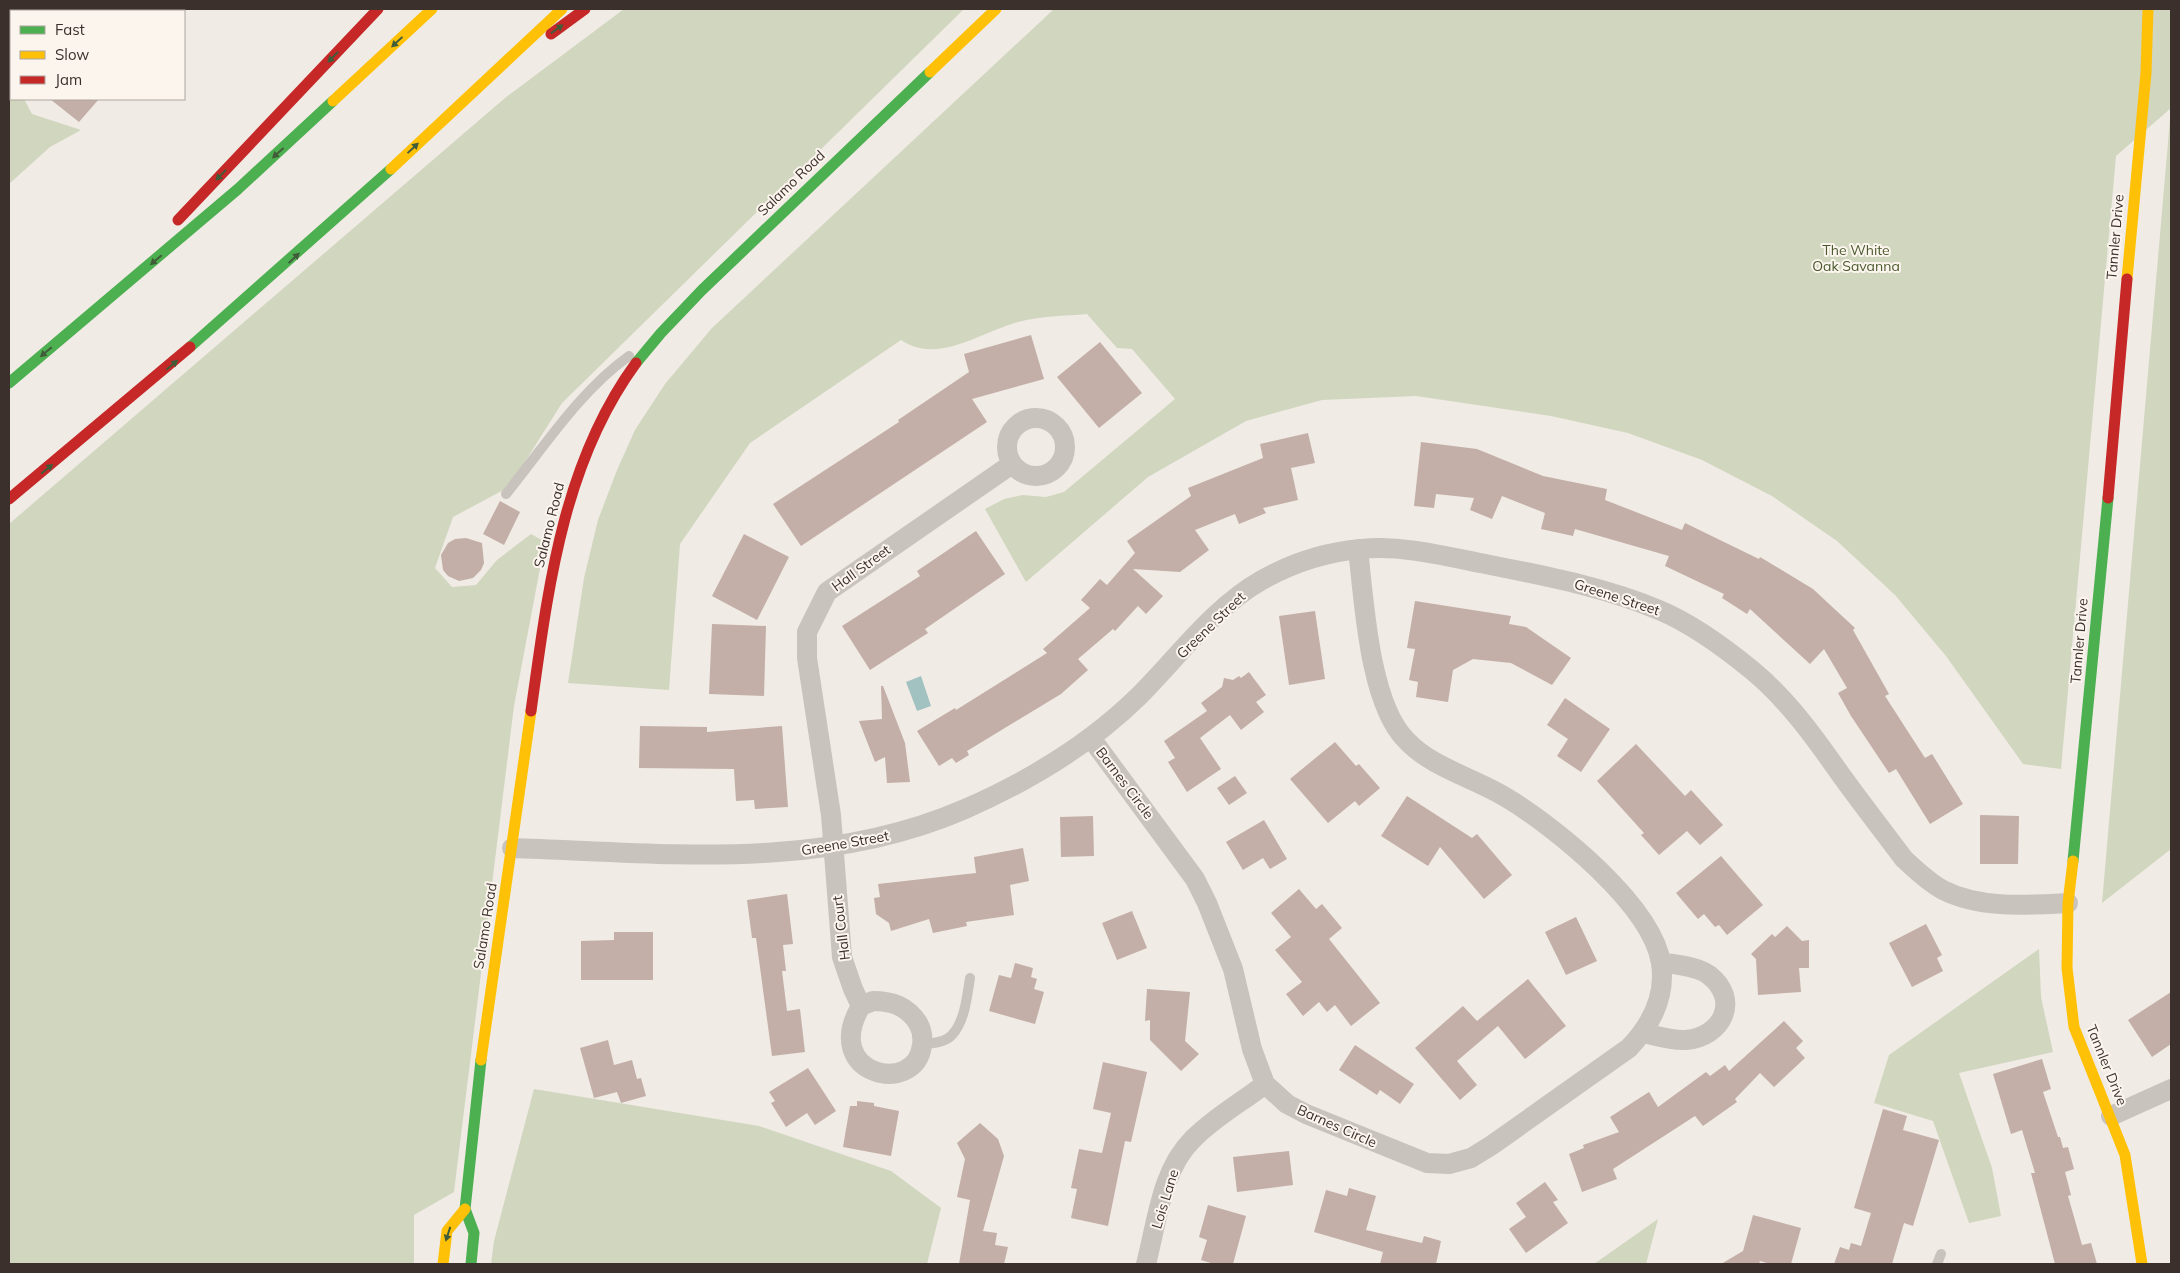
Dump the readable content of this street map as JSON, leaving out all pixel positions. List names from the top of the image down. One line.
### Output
{"streets":{"main road":["Salamo Road","Tannler Drive"],"street":["Hall Street","Greene Street","Barnes Circle","Hall Court","Lois Lane"]},"crossings":[["Salamo Road","Greene Street"],["Tannler Drive","Greene Street"],["Hall Street","Greene Street"],["Hall Street","Hall Court"],["Greene Street","Barnes Circle"],["Greene Street","Hall Court"],["Barnes Circle","Lois Lane"]],"parks":["The White Oak Savanna"],"legend":["Fast","Slow","Jam"]}
